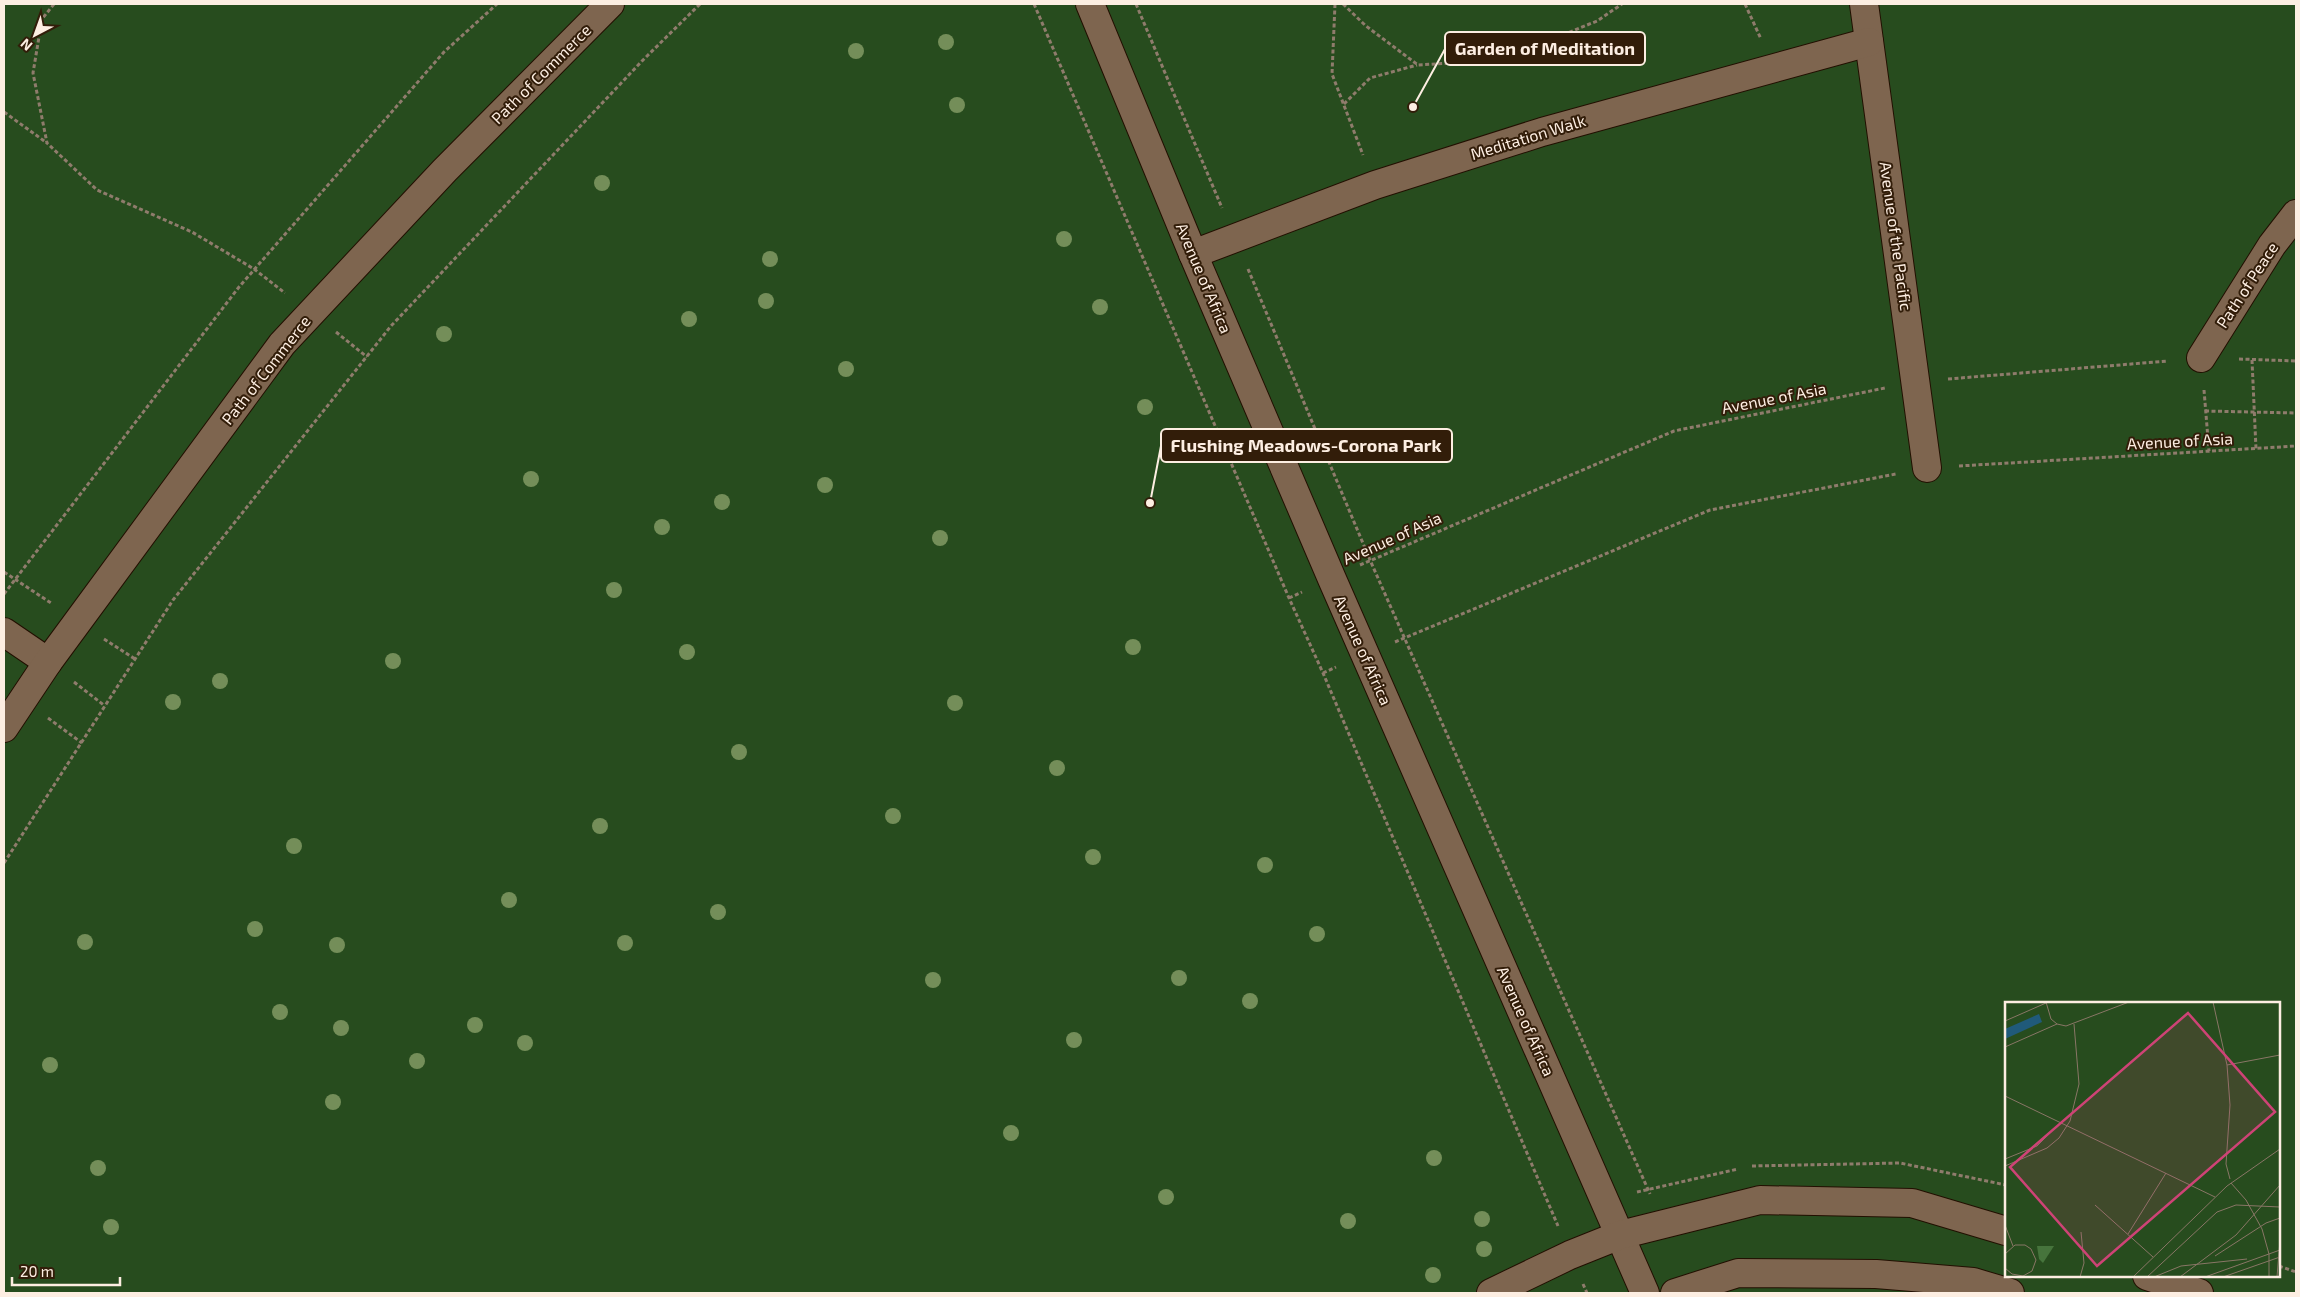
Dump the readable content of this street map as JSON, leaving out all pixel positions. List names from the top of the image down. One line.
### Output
{"streets":{"street":["Path of Commerce","Meditation Walk","Avenue of the Pacific","Avenue of Africa","Path of Peace"],"path":["Avenue of Asia"]},"crossings":[["Meditation Walk","Avenue of the Pacific"],["Meditation Walk","Avenue of Africa"],["Avenue of the Pacific","Avenue of Asia"],["Avenue of Africa","Avenue of Asia"],["Path of Peace","Avenue of Asia"]],"places":["Garden of Meditation","Flushing Meadows-Corona Park"],"scale_bar":"20 m","north":"bottom left"}
